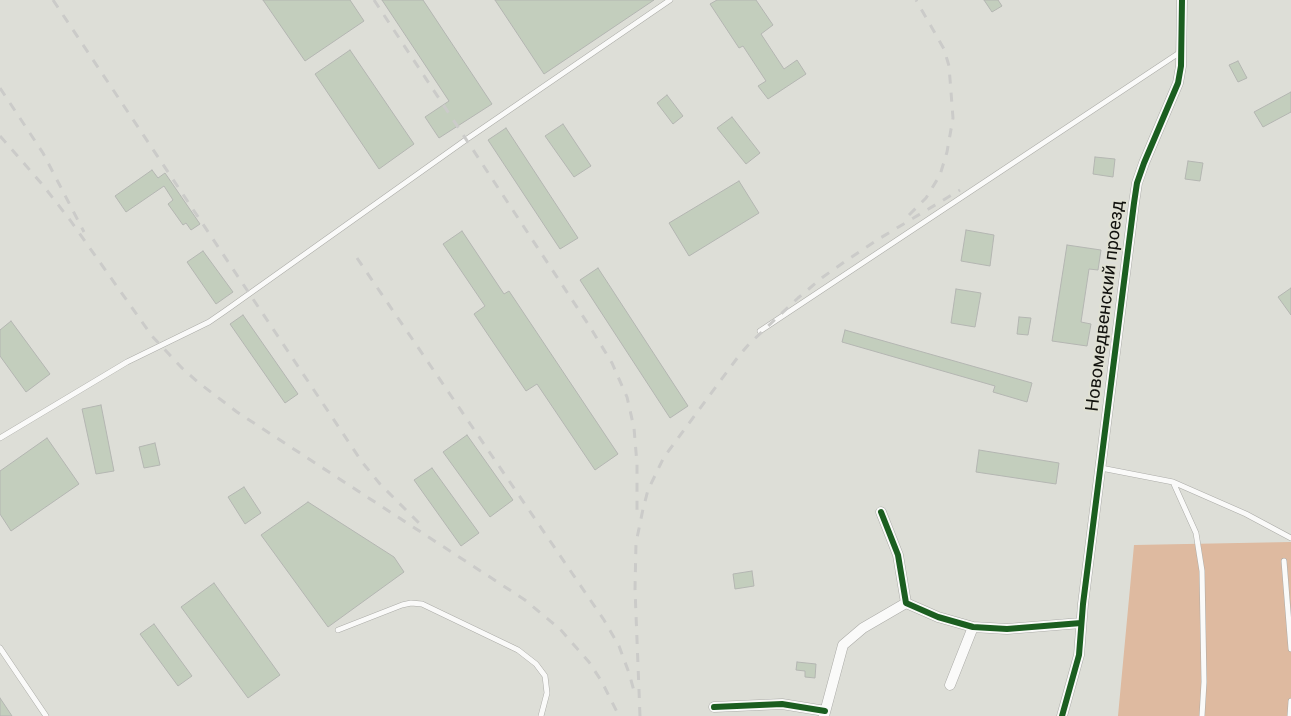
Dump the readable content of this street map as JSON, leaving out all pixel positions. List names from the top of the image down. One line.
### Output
{"streets":{"street":["Новомедвенский проезд"]}}
